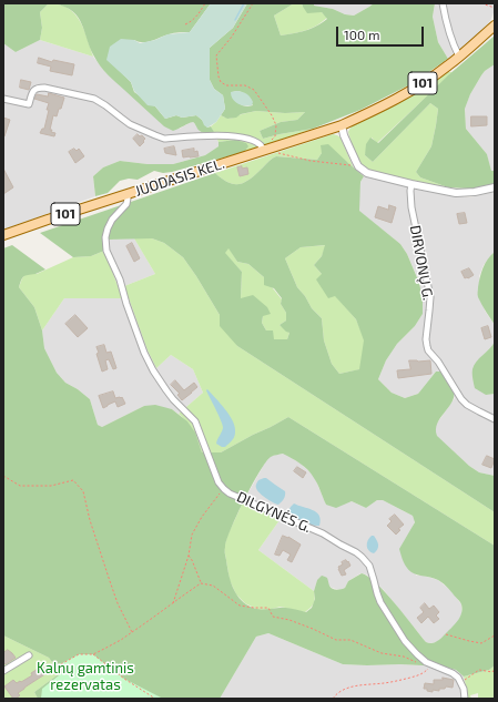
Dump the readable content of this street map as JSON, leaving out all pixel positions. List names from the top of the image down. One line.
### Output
{"streets":{"main road":["101","JUODASIS KEL."],"street":["DIRVONŲ G.","DILGYNĖS G."]},"crossings":[["101","JUODASIS KEL."],["JUODASIS KEL.","DILGYNĖS G."]],"parks":["Kalnų gamtinis rezervatas"],"scale_bar":"100 m"}
